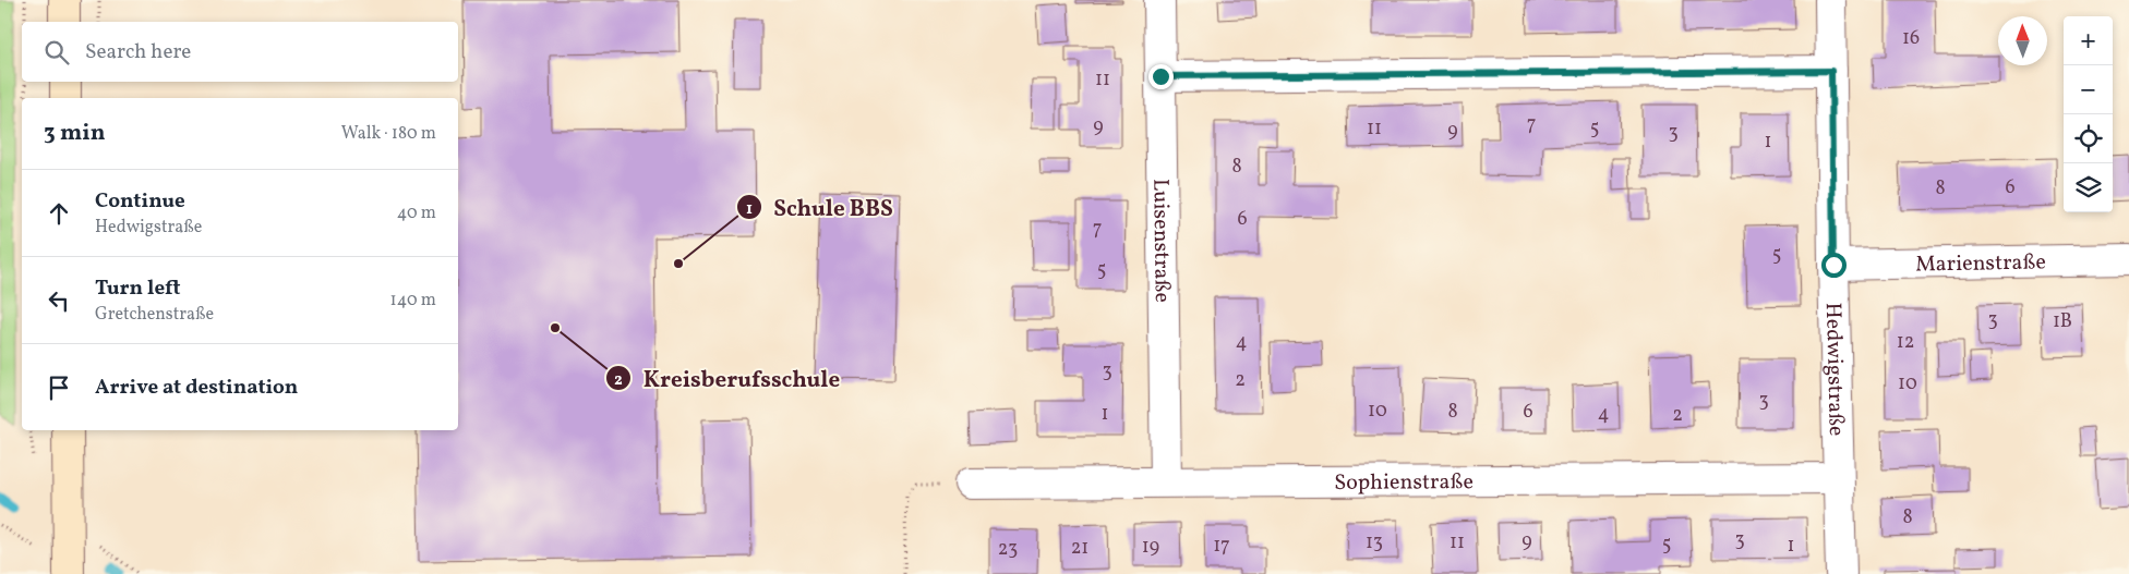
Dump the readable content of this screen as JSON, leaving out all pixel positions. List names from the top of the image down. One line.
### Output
{"streets":{"street":["Luisenstraße","Marienstraße","Hedwigstraße","Sophienstraße"]},"crossings":[["Luisenstraße","Sophienstraße"],["Marienstraße","Hedwigstraße"],["Hedwigstraße","Sophienstraße"]],"places":["Schule BBS","Kreisberufsschule"],"house_numbers":["16","11","7","9","11","5","9","3","1","8","6","8","6","7","5","5","3","1B","4","12","3","2","10","3","10","8","6","1","4","2","8","3","9","13","11","5","17","1","19","21","23"],"north":"top","page":{"map_buttons":["+","−"],"search":"Search here","heading":["3 min","Walk · 180 m"],"list":[["Continue","Hedwigstraße","40 m"],["Turn left","Gretchenstraße","140 m"],"Arrive at destination"]}}
